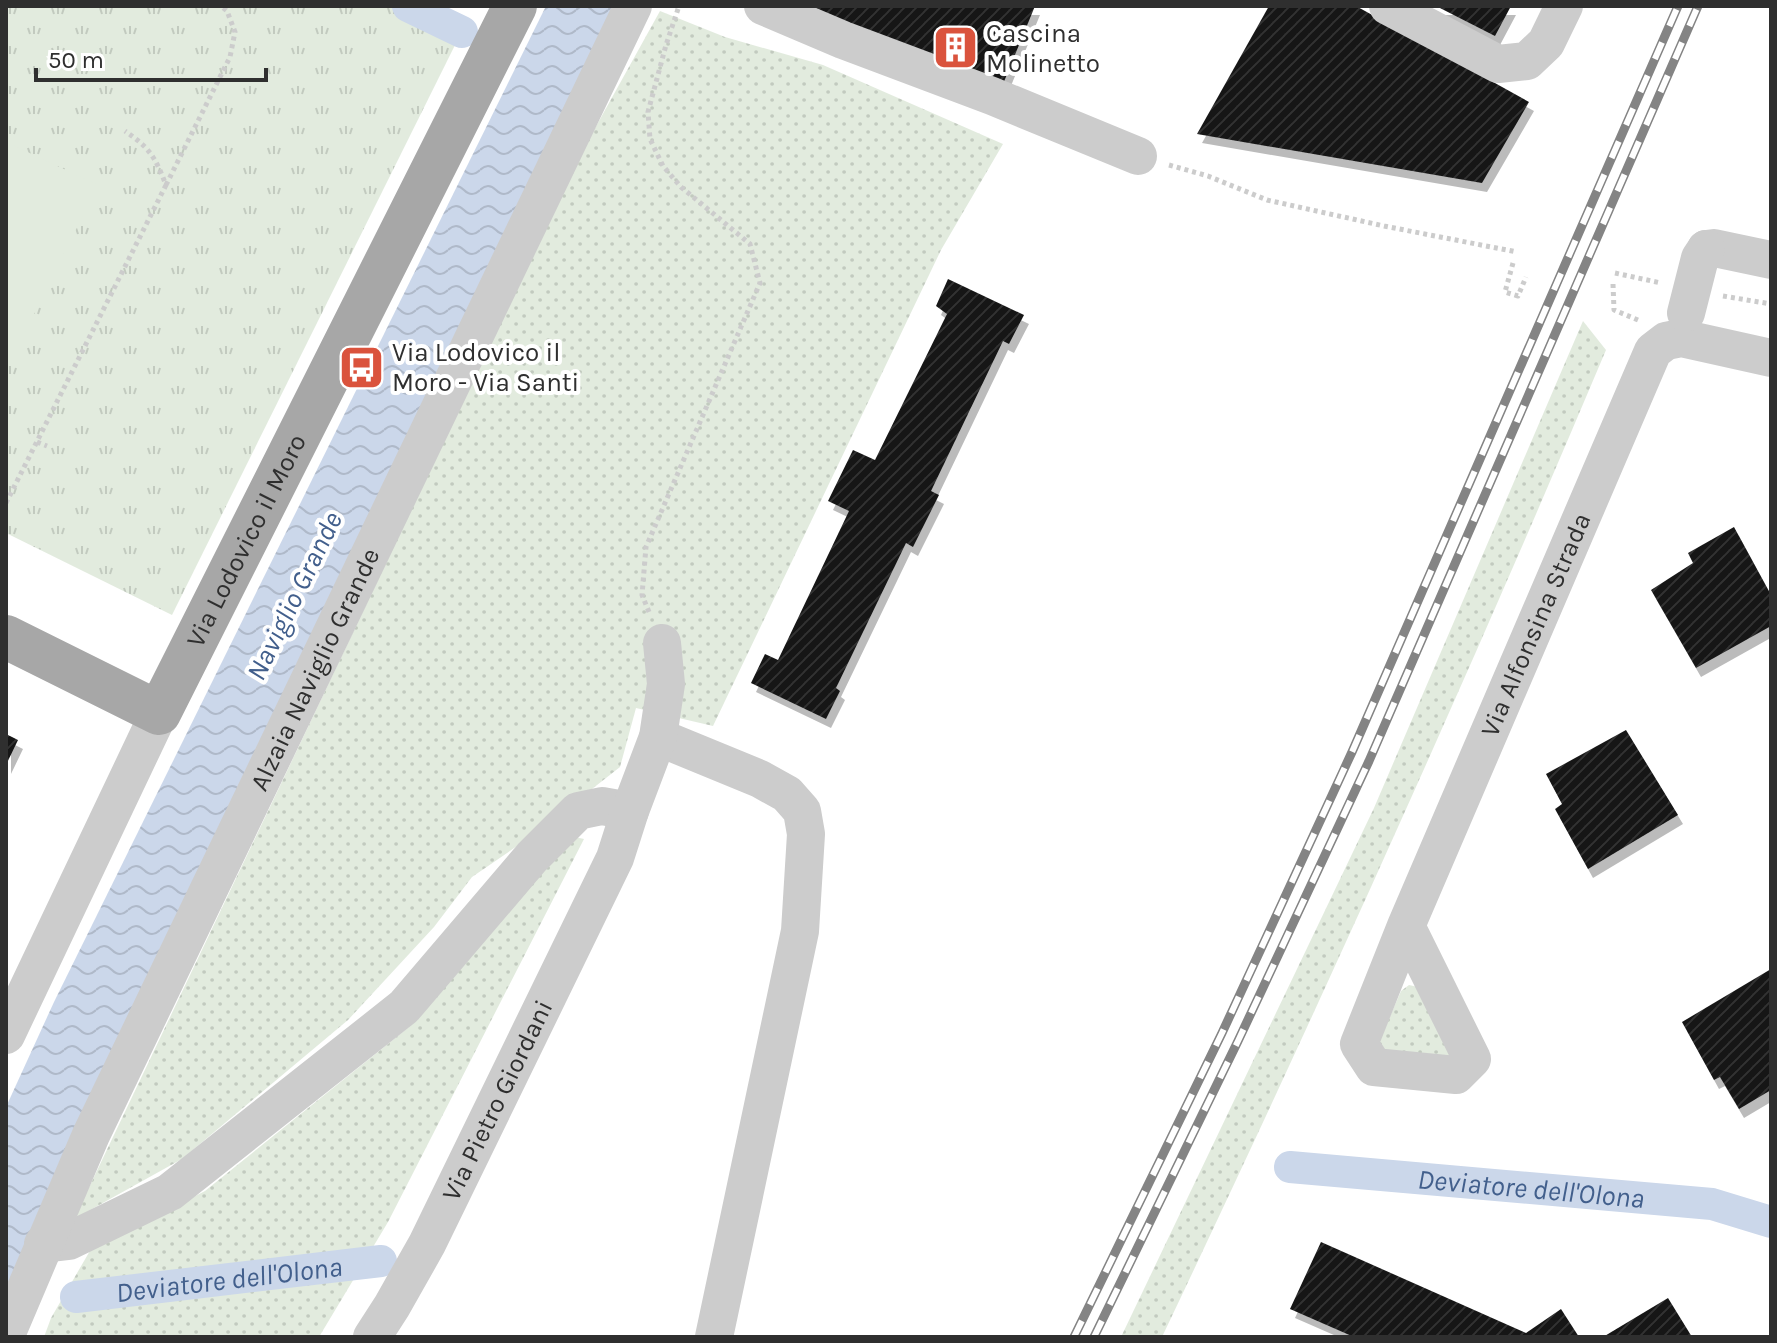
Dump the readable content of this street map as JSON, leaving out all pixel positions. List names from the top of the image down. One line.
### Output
{"streets":{"main road":["Via Lodovico il Moro"],"street":["Via Alfonsina Strada","Alzaia Naviglio Grande","Via Pietro Giordani"]},"water":["Naviglio Grande","Deviatore dell'Olona"],"places":{"building":["Cascina Molinetto"],"bus stop":["Via Lodovico il Moro - Via Santi"]},"scale_bar":"50 m"}
